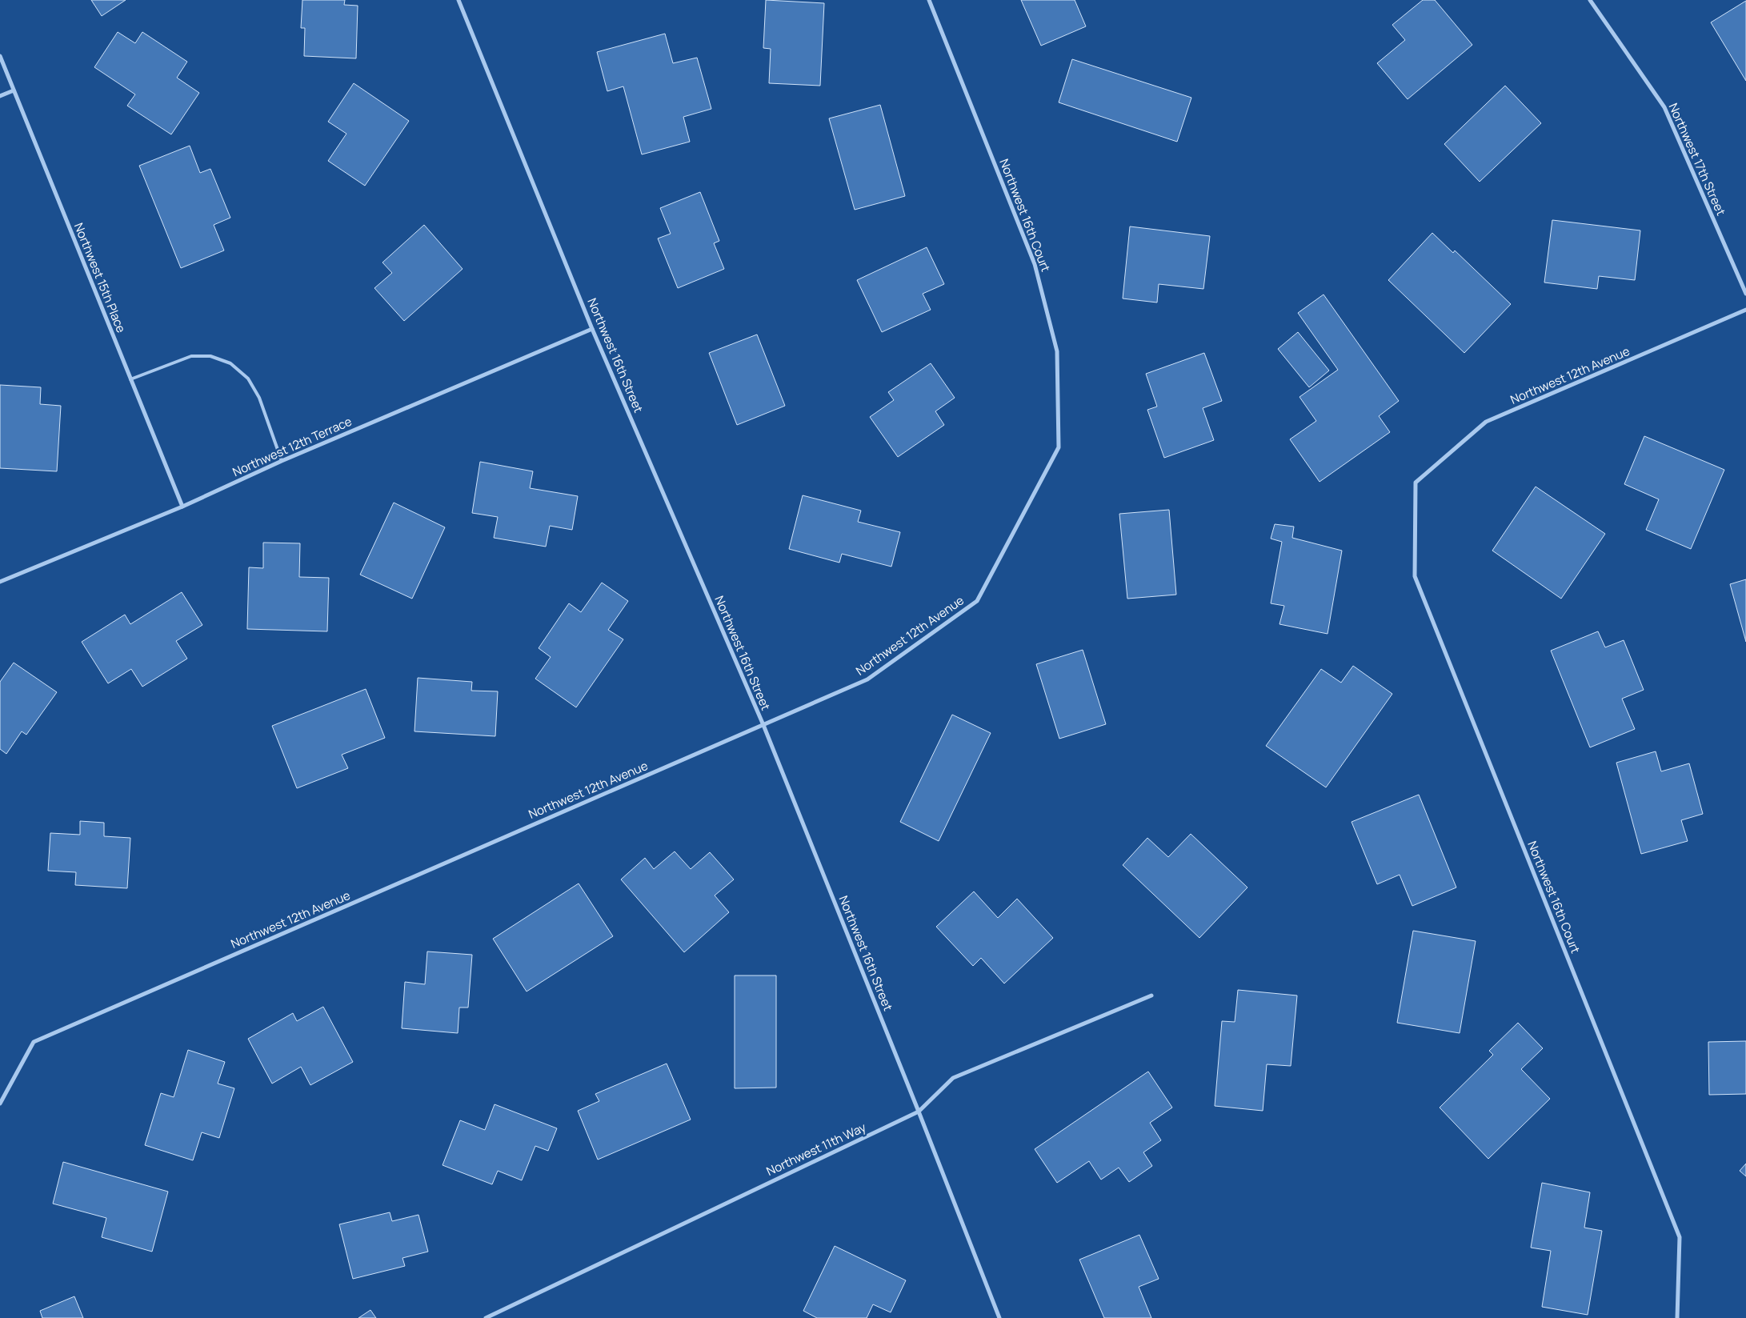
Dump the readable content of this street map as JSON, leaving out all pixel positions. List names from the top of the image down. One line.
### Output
{"streets":{"street":["Northwest 17th Street","Northwest 16th Court","Northwest 15th Place","Northwest 16th Street","Northwest 12th Avenue","Northwest 12th Terrace","Northwest 11th Way"]},"crossings":[["Northwest 16th Court","Northwest 12th Avenue"],["Northwest 15th Place","Northwest 12th Terrace"],["Northwest 16th Street","Northwest 12th Avenue"],["Northwest 16th Street","Northwest 12th Terrace"],["Northwest 16th Street","Northwest 11th Way"]]}
